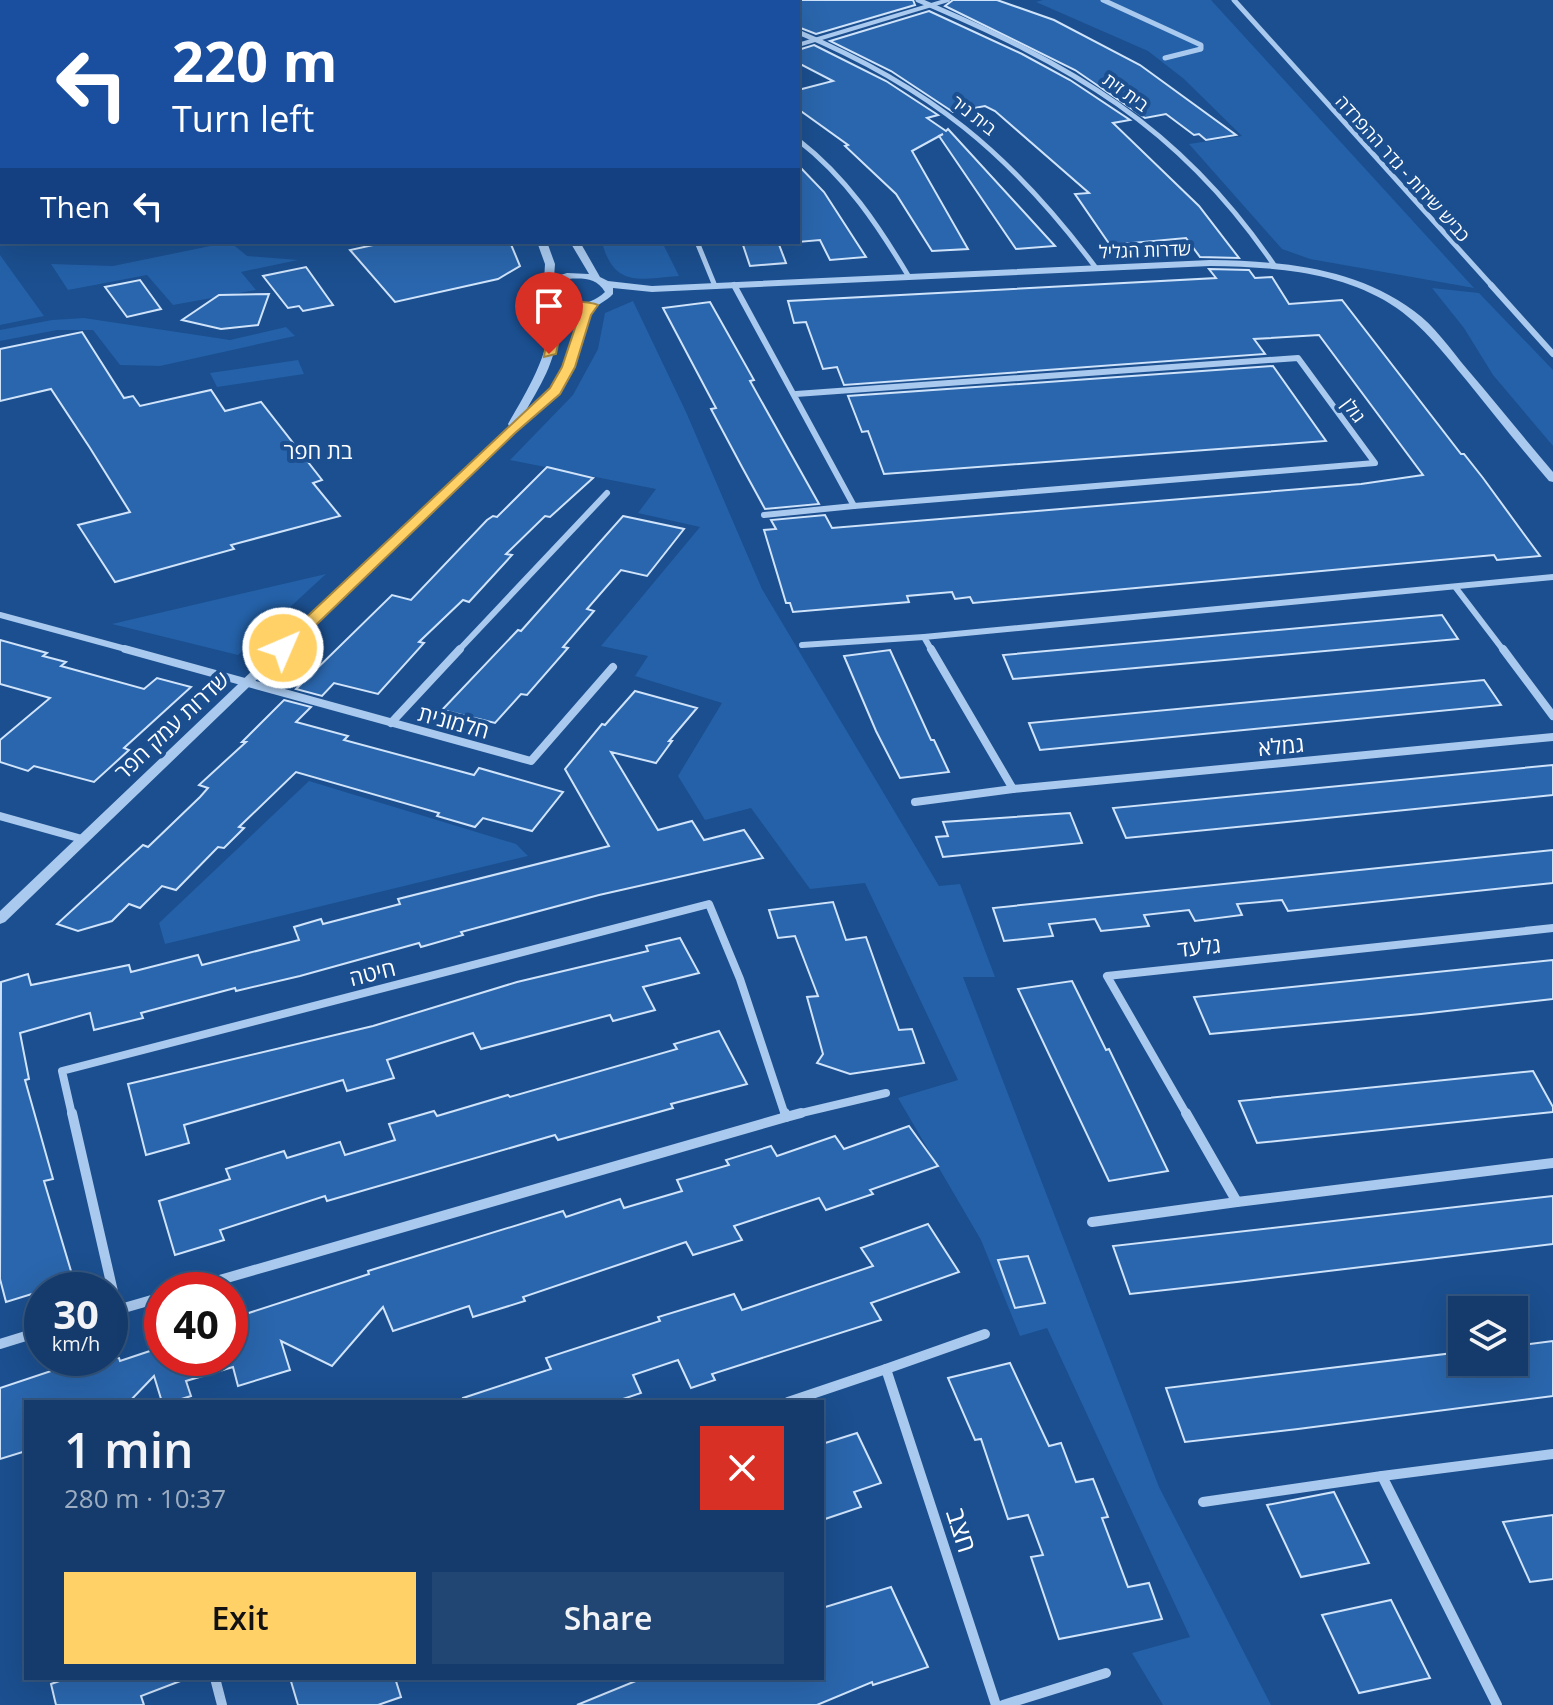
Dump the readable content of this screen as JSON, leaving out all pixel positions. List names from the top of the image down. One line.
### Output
{"streets":{"street":["בית זית","בית ניר","כביש שירות - גדר ההפרדה","שדרות הגליל","גולן","חלמונית","שדרות עמק חפר","גמלא","גלעד","חיטה","חצב"]},"crossings":[["בית זית","שדרות הגליל"],["בית ניר","שדרות הגליל"],["שדרות הגליל","שדרות עמק חפר"],["חלמונית","שדרות עמק חפר"]],"districts":["בת חפר"],"page":{"turn":["220 m","Turn left"],"then":"Then","speed":"30 km/h","limit":"40","heading":["1 min","280 m · 10:37"],"buttons":["Exit","Share"]}}
